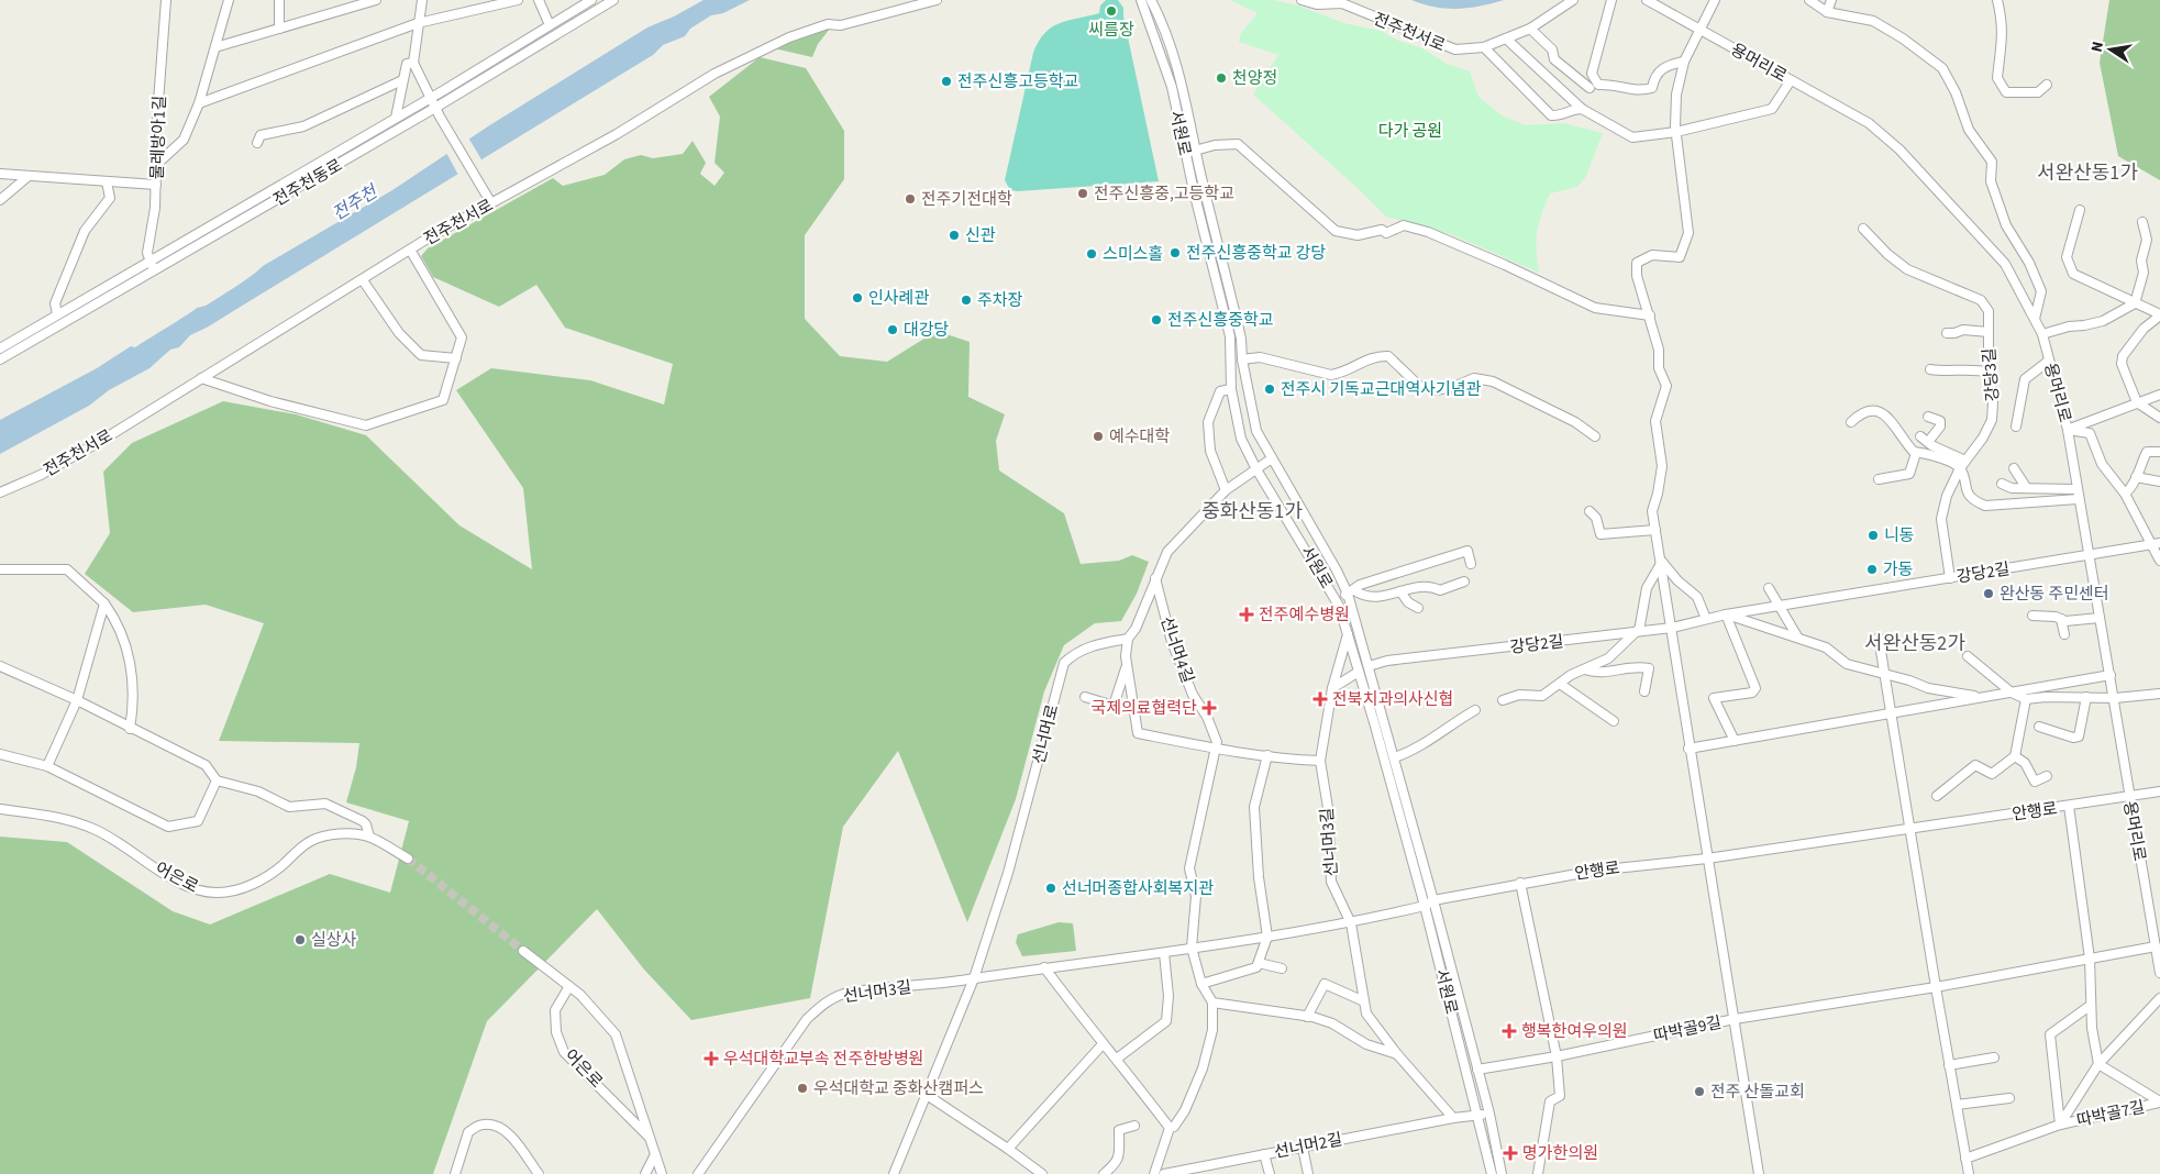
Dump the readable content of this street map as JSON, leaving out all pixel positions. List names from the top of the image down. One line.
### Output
{"streets":{"street":["전주천서로","용머리로","서원로","물레방아1길","전주천동로","강당3길","강당2길","선너머4길","선너머로","안행로","선너머3길","어은로","따박골9길","따박골7길","선너머2길"]},"crossings":[["용머리로","강당2길"],["용머리로","안행로"],["용머리로","따박골9길"],["서원로","강당2길"],["서원로","안행로"],["서원로","선너머3길"],["서원로","따박골9길"],["서원로","선너머2길"],["물레방아1길","전주천동로"],["강당3길","강당2길"],["선너머4길","선너머3길"],["선너머로","선너머3길"],["안행로","선너머3길"],["안행로","따박골9길"]],"districts":["서완산동1가","중화산동1가","서완산동2가"],"water":["전주천"],"parks":["다가 공원"],"places":{"other":["씨름장","천양정","전주신흥고등학교","전주신흥중,고등학교","전주기전대학","신관","전주신흥중학교 강당","스미스홀","인사례관","주차장","전주신흥중학교","대강당","전주시 기독교근대역사기념관","예수대학","니동","가동","완산동 주민센터","선너머종합사회복지관","실상사","우석대학교 중화산캠퍼스","전주 산돌교회"],"health":["전주예수병원","전북치과의사신협","국제의료협력단","행복한여우의원","우석대학교부속 전주한방병원","명가한의원"]},"north":"left"}
